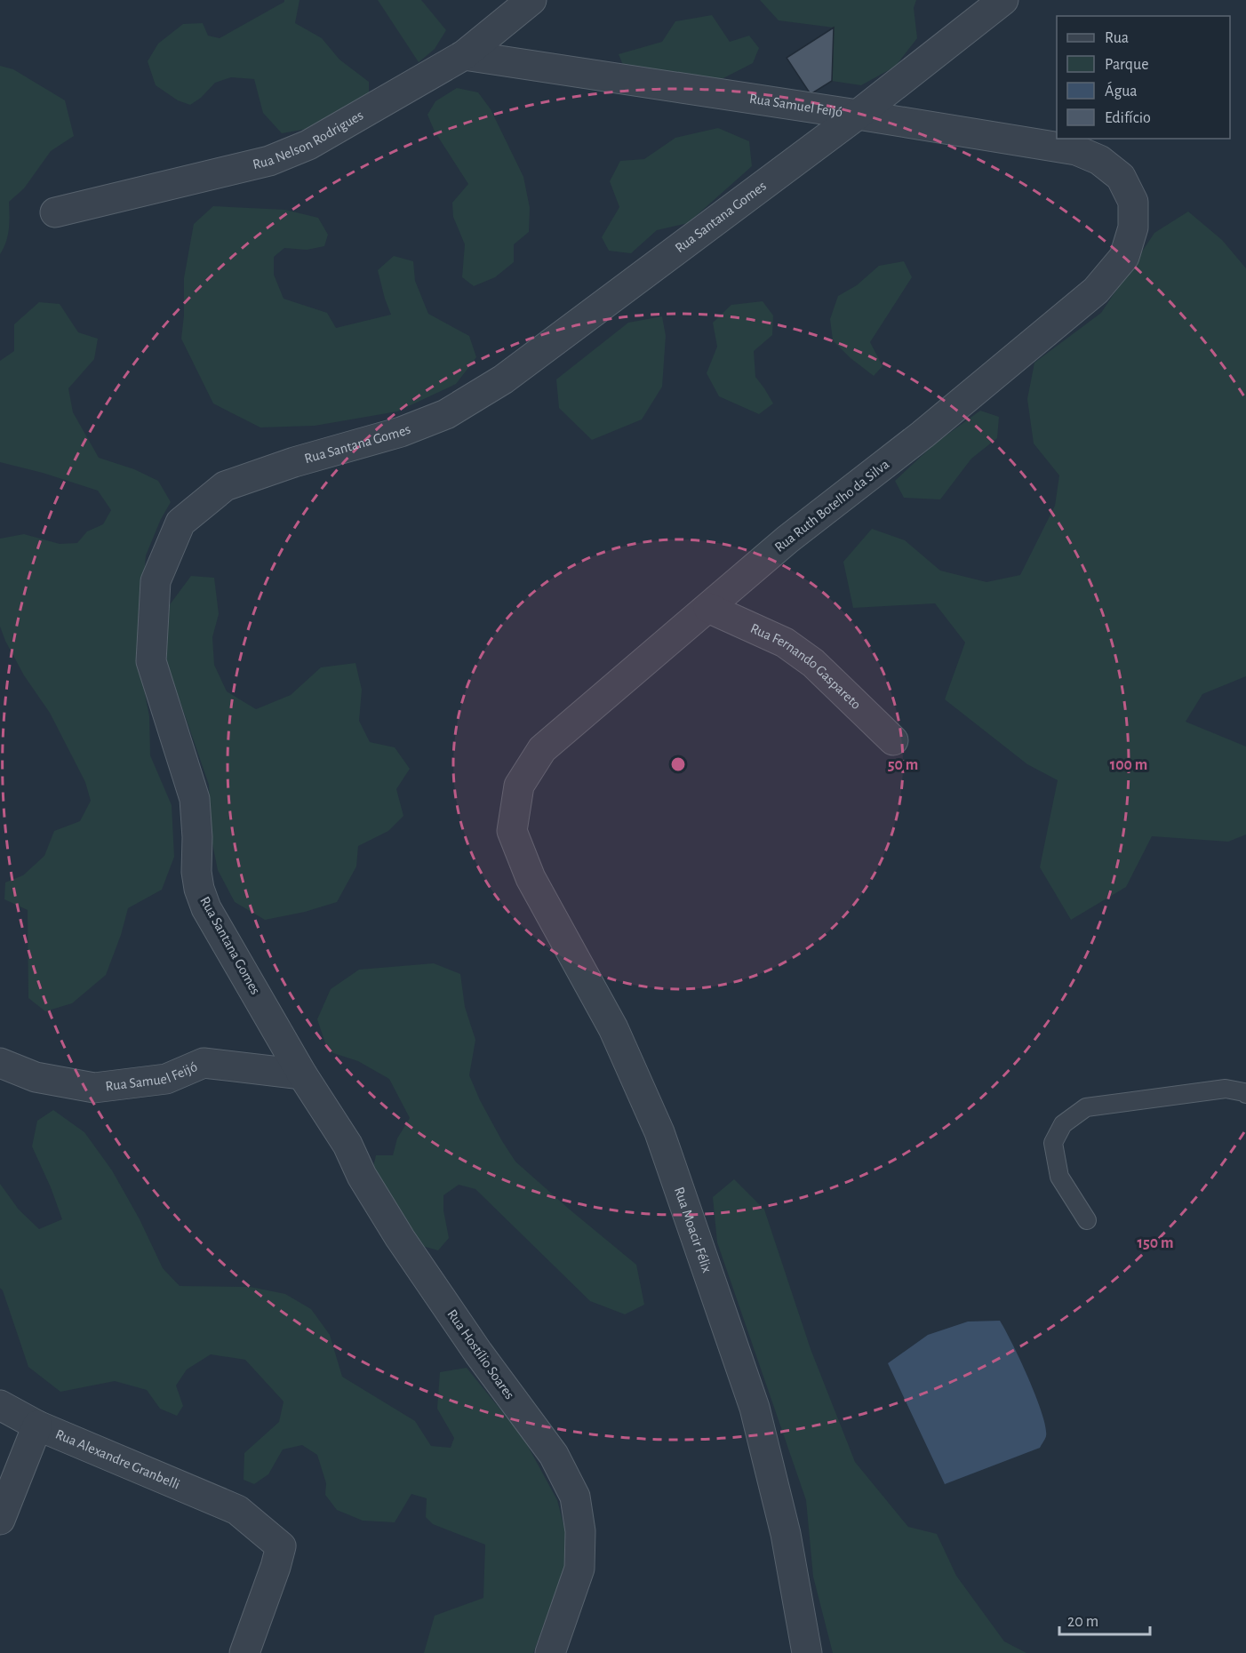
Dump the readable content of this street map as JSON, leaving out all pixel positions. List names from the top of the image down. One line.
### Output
{"streets":{"street":["Rua Samuel Feijó","Rua Nelson Rodrigues","Rua Santana Gomes","Rua Ruth Botelho da Silva","Rua Fernando Gaspareto","Rua Moacir Félix","Rua Hostílio Soares","Rua Alexandre Granbelli"]},"crossings":[["Rua Samuel Feijó","Rua Nelson Rodrigues"],["Rua Samuel Feijó","Rua Santana Gomes"],["Rua Samuel Feijó","Rua Ruth Botelho da Silva"],["Rua Samuel Feijó","Rua Hostílio Soares"],["Rua Santana Gomes","Rua Hostílio Soares"],["Rua Ruth Botelho da Silva","Rua Fernando Gaspareto"],["Rua Ruth Botelho da Silva","Rua Moacir Félix"]],"legend":["Rua","Parque","Água","Edifício"],"scale_bar":"20 m","rings":["50 m","100 m","150 m"]}
